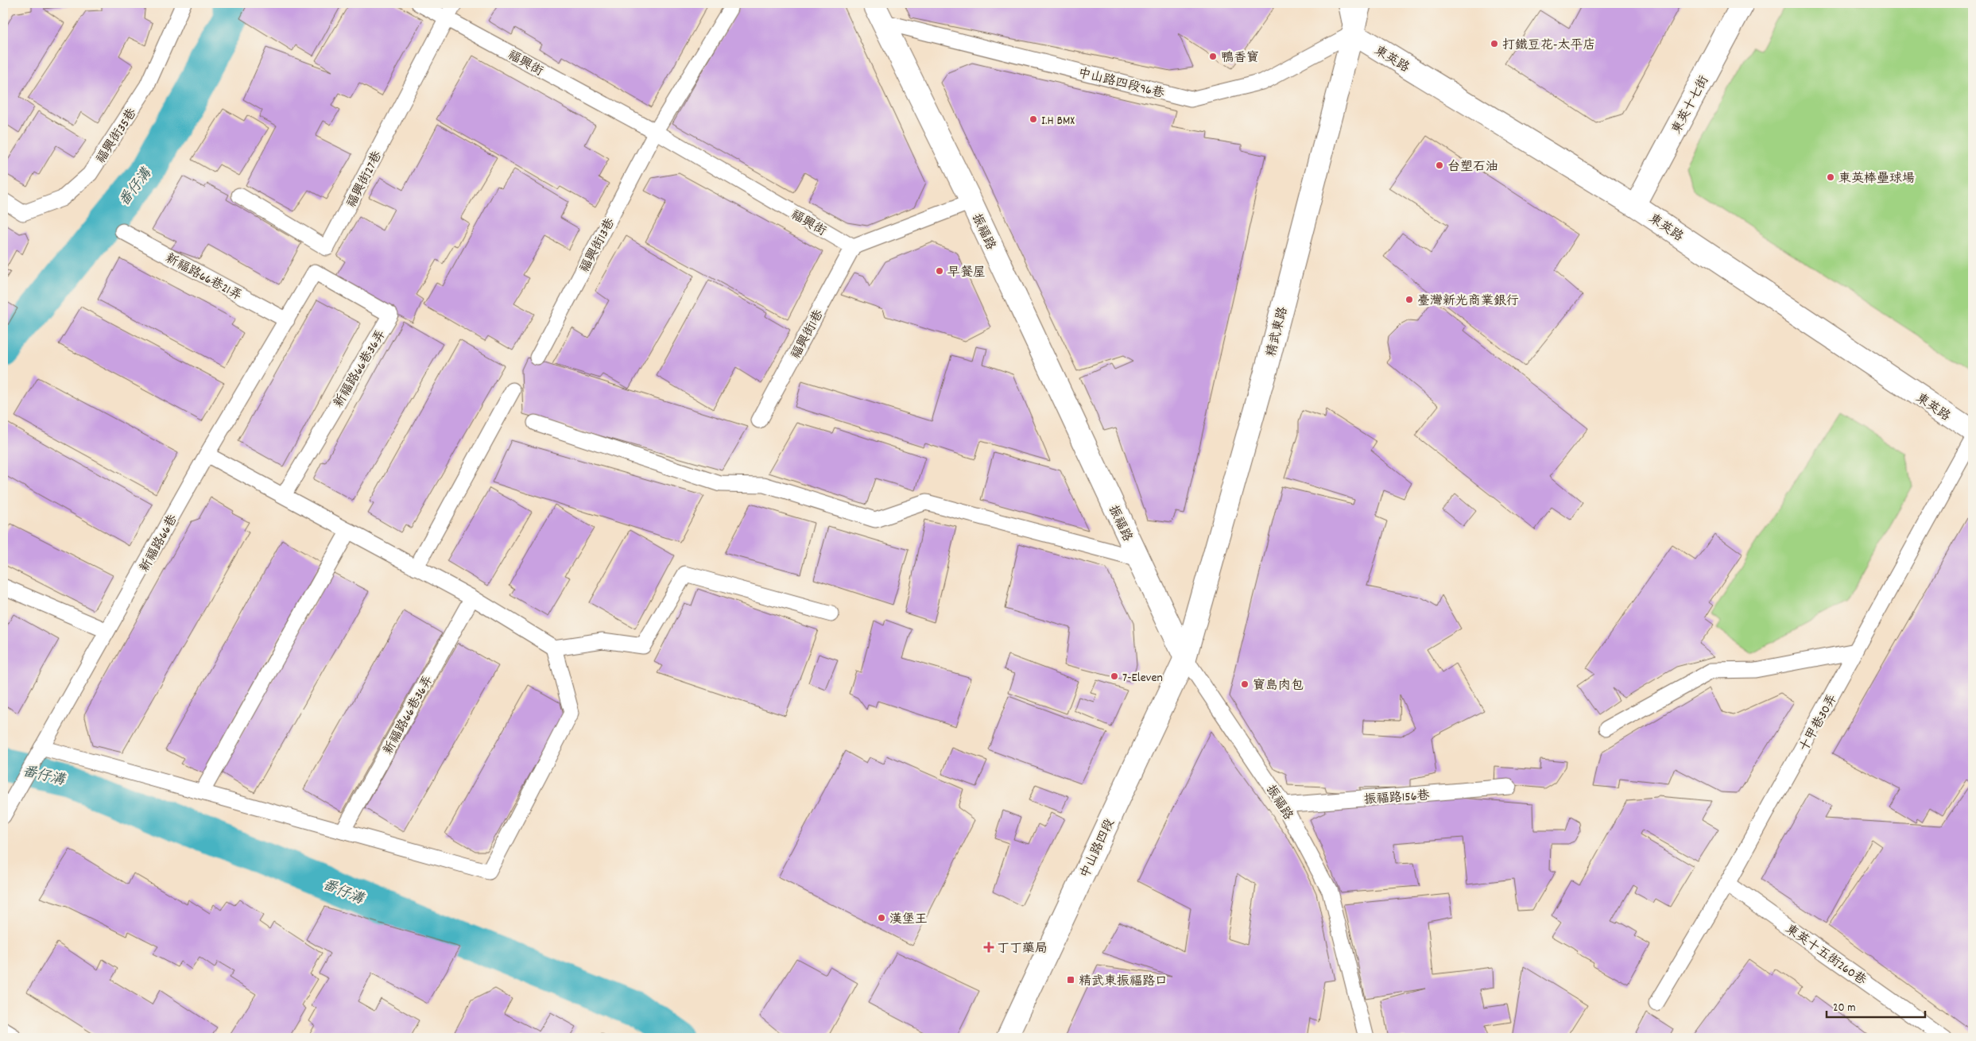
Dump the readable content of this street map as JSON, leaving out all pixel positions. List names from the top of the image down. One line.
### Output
{"streets":{"street":["東英路","東英十七街","振福路","精武東路","中山路四段"],"lane":["福興街","中山路四段96巷","福興街35巷","福興街27巷","福興街13巷","新福路66巷21弄","福興街1巷","新福路66巷36弄","新福路66巷","十甲巷30弄","振福路156巷","東英十五街260巷"]},"crossings":[["東英路","中山路四段96巷"],["東英路","東英十七街"],["東英路","精武東路"],["福興街","福興街27巷"],["福興街","福興街13巷"],["福興街","福興街1巷"],["中山路四段96巷","振福路"],["中山路四段96巷","精武東路"],["振福路","精武東路"],["振福路","振福路156巷"],["振福路","中山路四段"],["新福路66巷21弄","新福路66巷"],["精武東路","中山路四段"],["新福路66巷36弄","新福路66巷"],["十甲巷30弄","東英十五街260巷"]],"water":["番仔溝"],"places":{"other":["打鐵豆花-太平店","鴨香寶","I.H BMX","台塑石油","東英棒壘球場","早餐屋","臺灣新光商業銀行","7-Eleven","寶島肉包","漢堡王"],"health":["丁丁藥局"],"transit":["精武東振福路口"]},"scale_bar":"20 m"}
